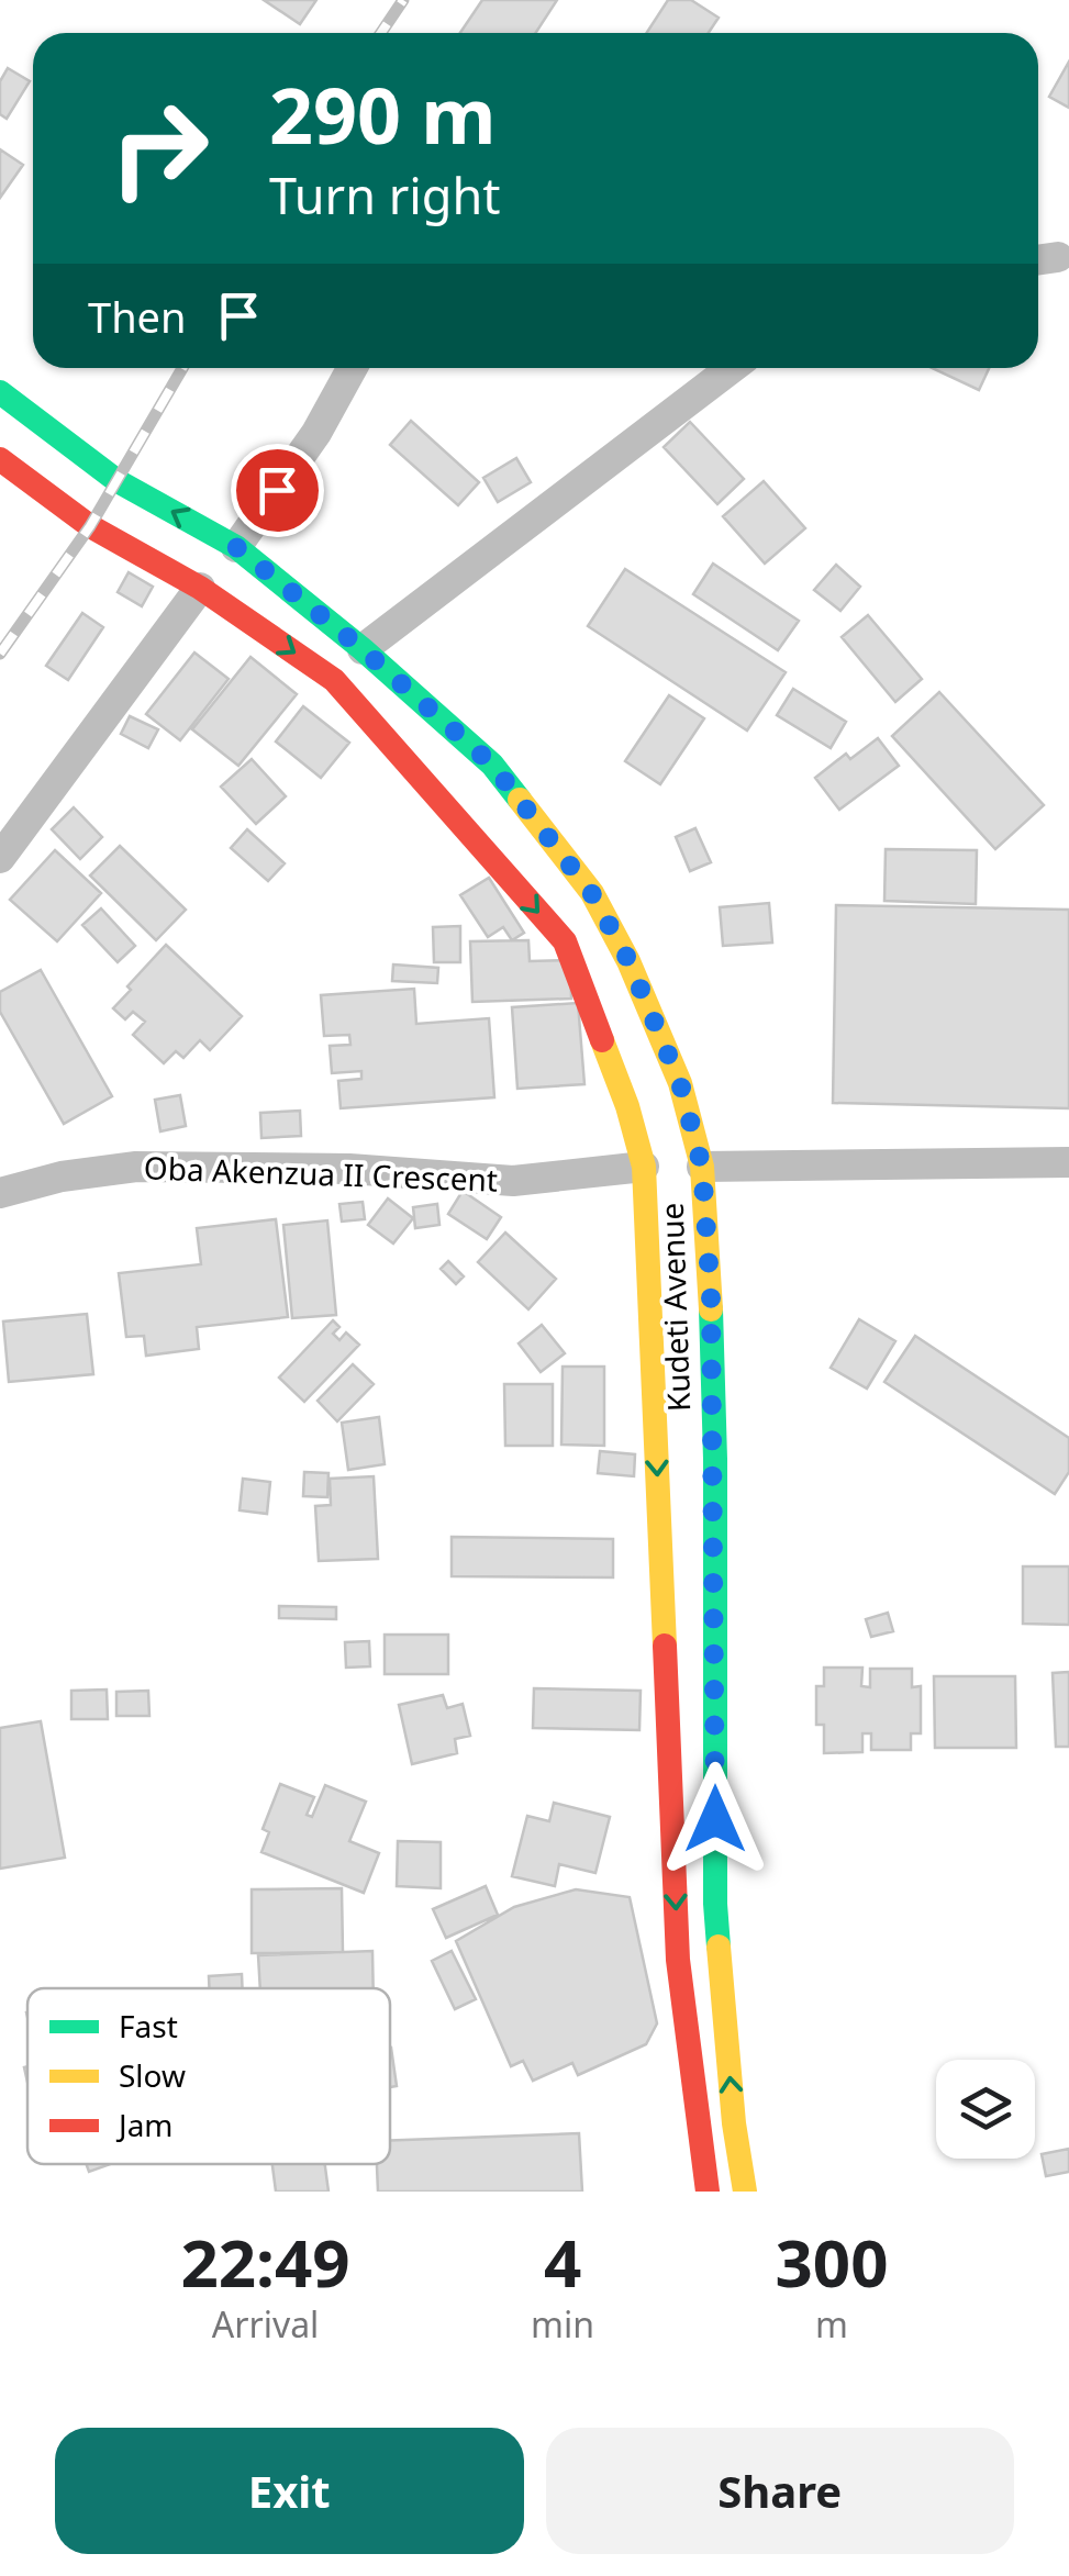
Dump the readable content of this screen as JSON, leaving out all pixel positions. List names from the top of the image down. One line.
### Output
{"streets":{"main road":["Kudeti Avenue"],"street":["Oba Akenzua II Crescent"]},"crossings":[["Oba Akenzua II Crescent","Kudeti Avenue"]],"legend":["Fast","Slow","Jam"],"page":{"turn":["290 m","Turn right"],"then":"Then","eta":["22:49","Arrival","4","min","300","m"],"buttons":["Exit","Share"]}}
